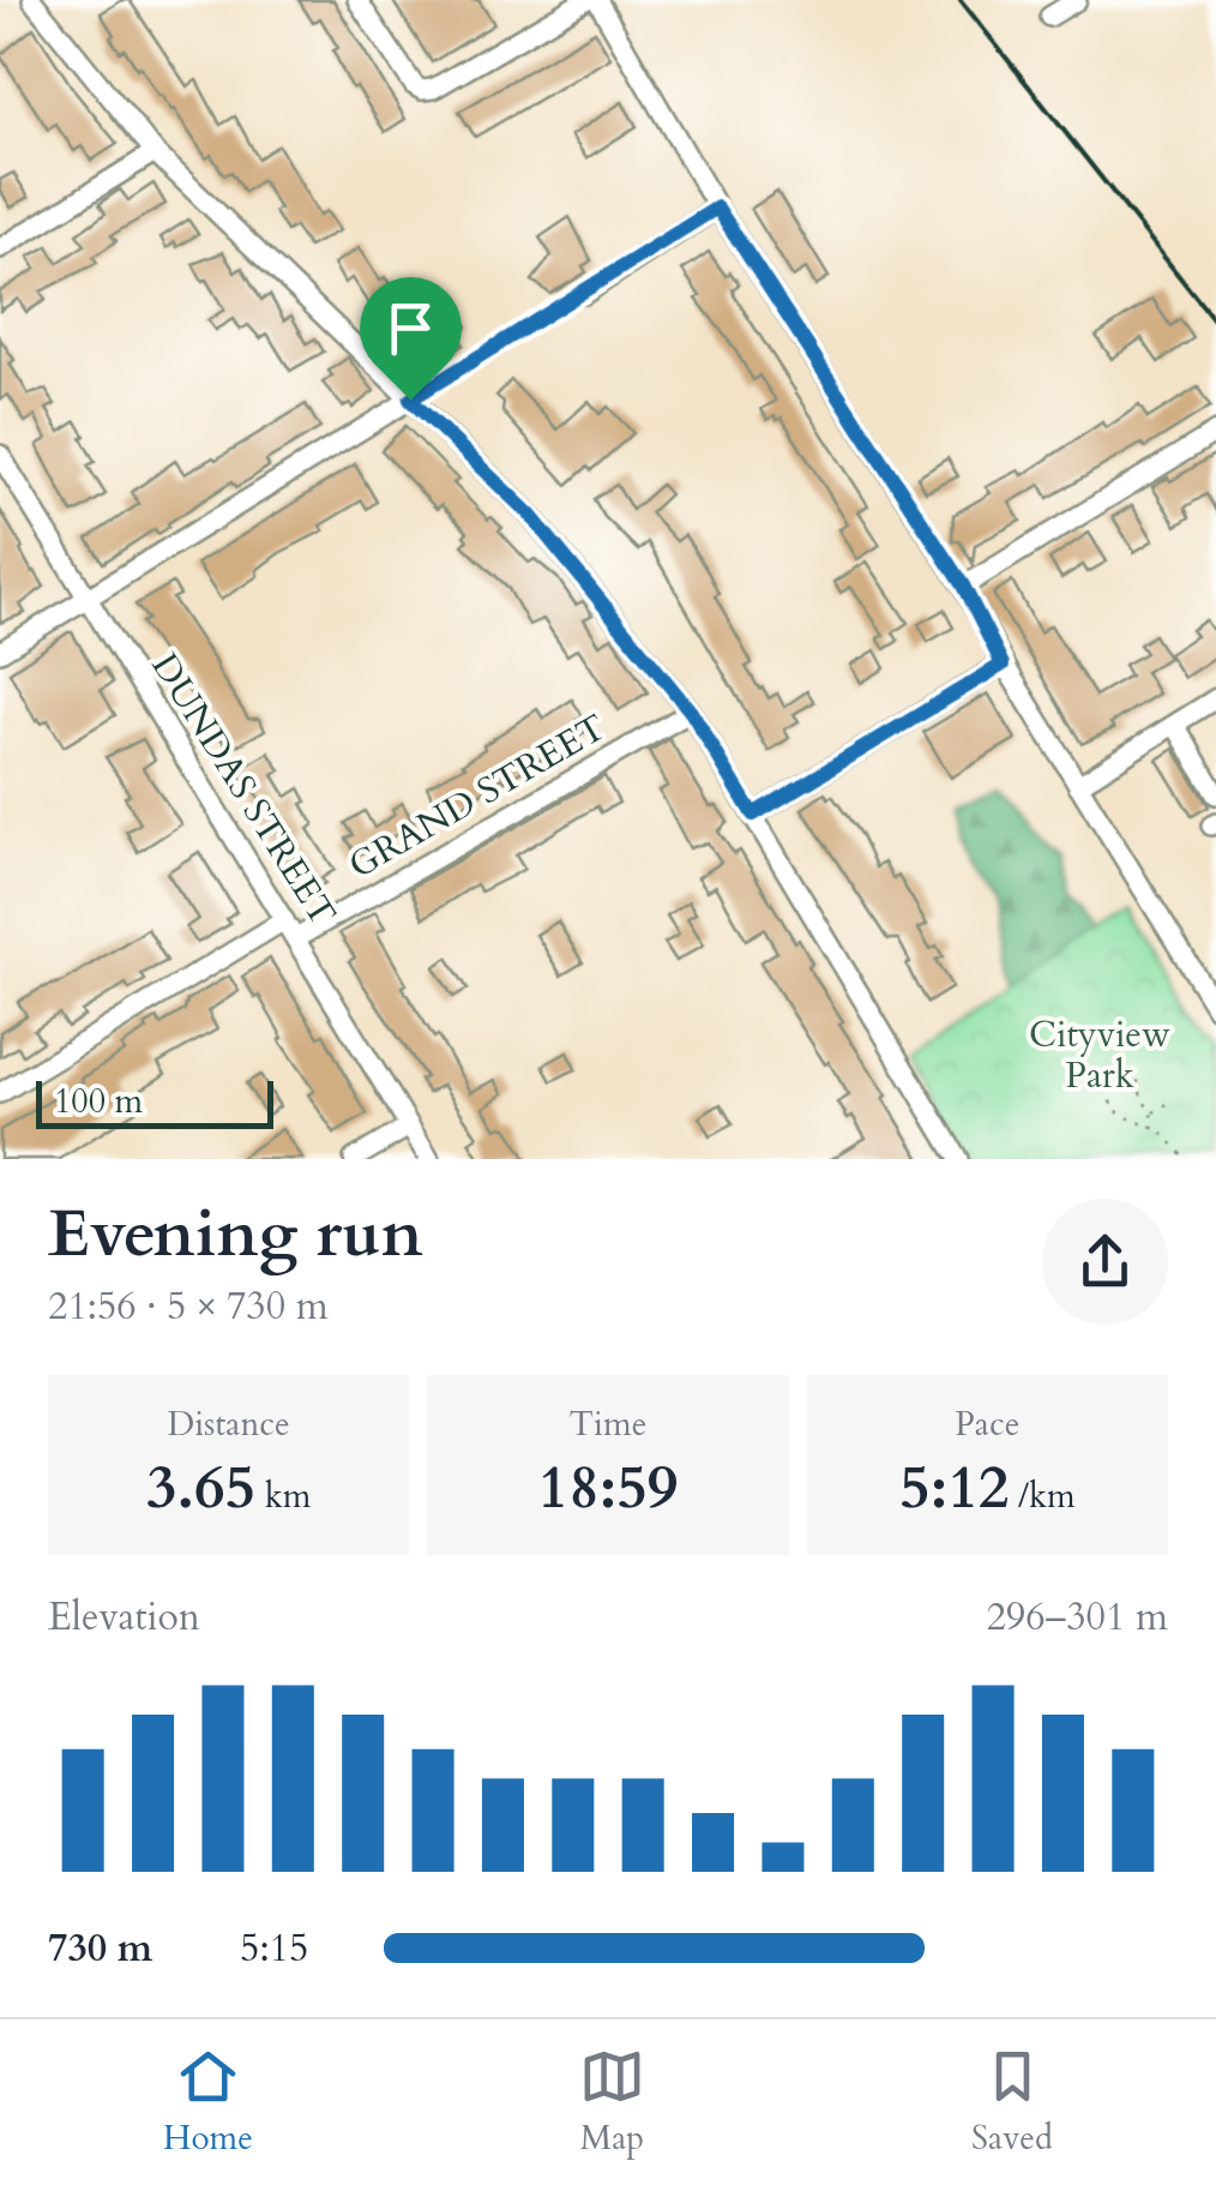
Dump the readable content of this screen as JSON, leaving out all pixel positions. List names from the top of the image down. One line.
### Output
{"streets":{"street":["DUNDAS STREET","GRAND STREET"]},"crossings":[["DUNDAS STREET","GRAND STREET"]],"parks":["Cityview Park"],"scale_bar":"100 m","page":{"scale":"100 m","heading":["Evening run","21:56 · 5 × 730 m"],"stats":[["Distance","3.65 km"],["Time","18:59"],["Pace","5:12 /km"]],"chart":["Elevation","296–301 m"],"list":[{"name":"730 m","note":"5:15"}],"tabs":["Home","Map","Saved"]}}
